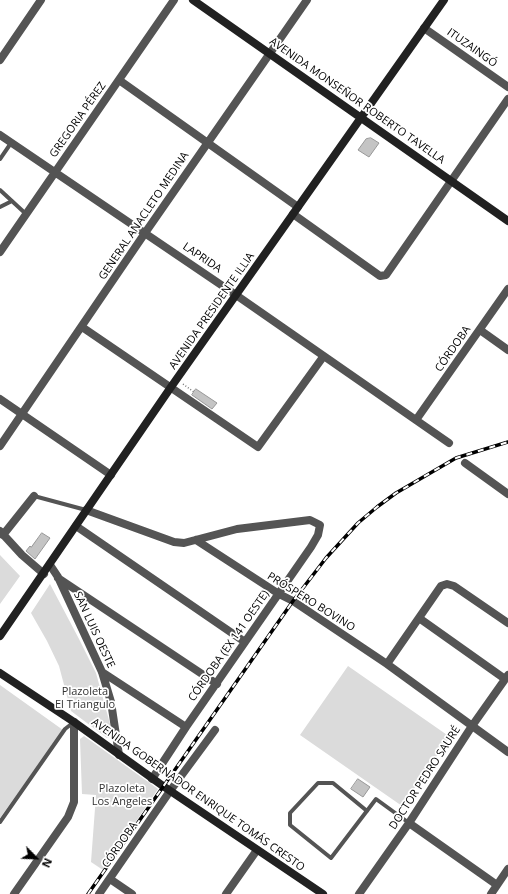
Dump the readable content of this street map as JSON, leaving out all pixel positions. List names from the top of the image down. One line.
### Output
{"streets":{"main road":["AVENIDA MONSEÑOR ROBERTO TAVELLA","AVENIDA PRESIDENTE ILLIA","AVENIDA GOBERNADOR ENRIQUE TOMÁS CRESTO"],"street":["ITUZAINGÓ","GREGORIA PÉREZ","GENERAL ANACLETO MEDINA","LAPRIDA","CÓRDOBA","PRÓSPERO BOVINO","SAN LUIS OESTE","CÓRDOBA (EX 141 OESTE)","DOCTOR PEDRO SAURÉ"]},"crossings":[["ITUZAINGÓ","AVENIDA PRESIDENTE ILLIA"],["AVENIDA MONSEÑOR ROBERTO TAVELLA","GENERAL ANACLETO MEDINA"],["AVENIDA MONSEÑOR ROBERTO TAVELLA","AVENIDA PRESIDENTE ILLIA"],["GREGORIA PÉREZ","LAPRIDA"],["GENERAL ANACLETO MEDINA","LAPRIDA"],["LAPRIDA","AVENIDA PRESIDENTE ILLIA"],["LAPRIDA","CÓRDOBA"],["AVENIDA PRESIDENTE ILLIA","SAN LUIS OESTE"],["CÓRDOBA","AVENIDA GOBERNADOR ENRIQUE TOMÁS CRESTO"],["PRÓSPERO BOVINO","CÓRDOBA (EX 141 OESTE)"],["PRÓSPERO BOVINO","DOCTOR PEDRO SAURÉ"],["SAN LUIS OESTE","AVENIDA GOBERNADOR ENRIQUE TOMÁS CRESTO"],["CÓRDOBA (EX 141 OESTE)","AVENIDA GOBERNADOR ENRIQUE TOMÁS CRESTO"]],"parks":["Plazoleta El Triangulo","Plazoleta Los Angeles"],"north":"bottom right"}
